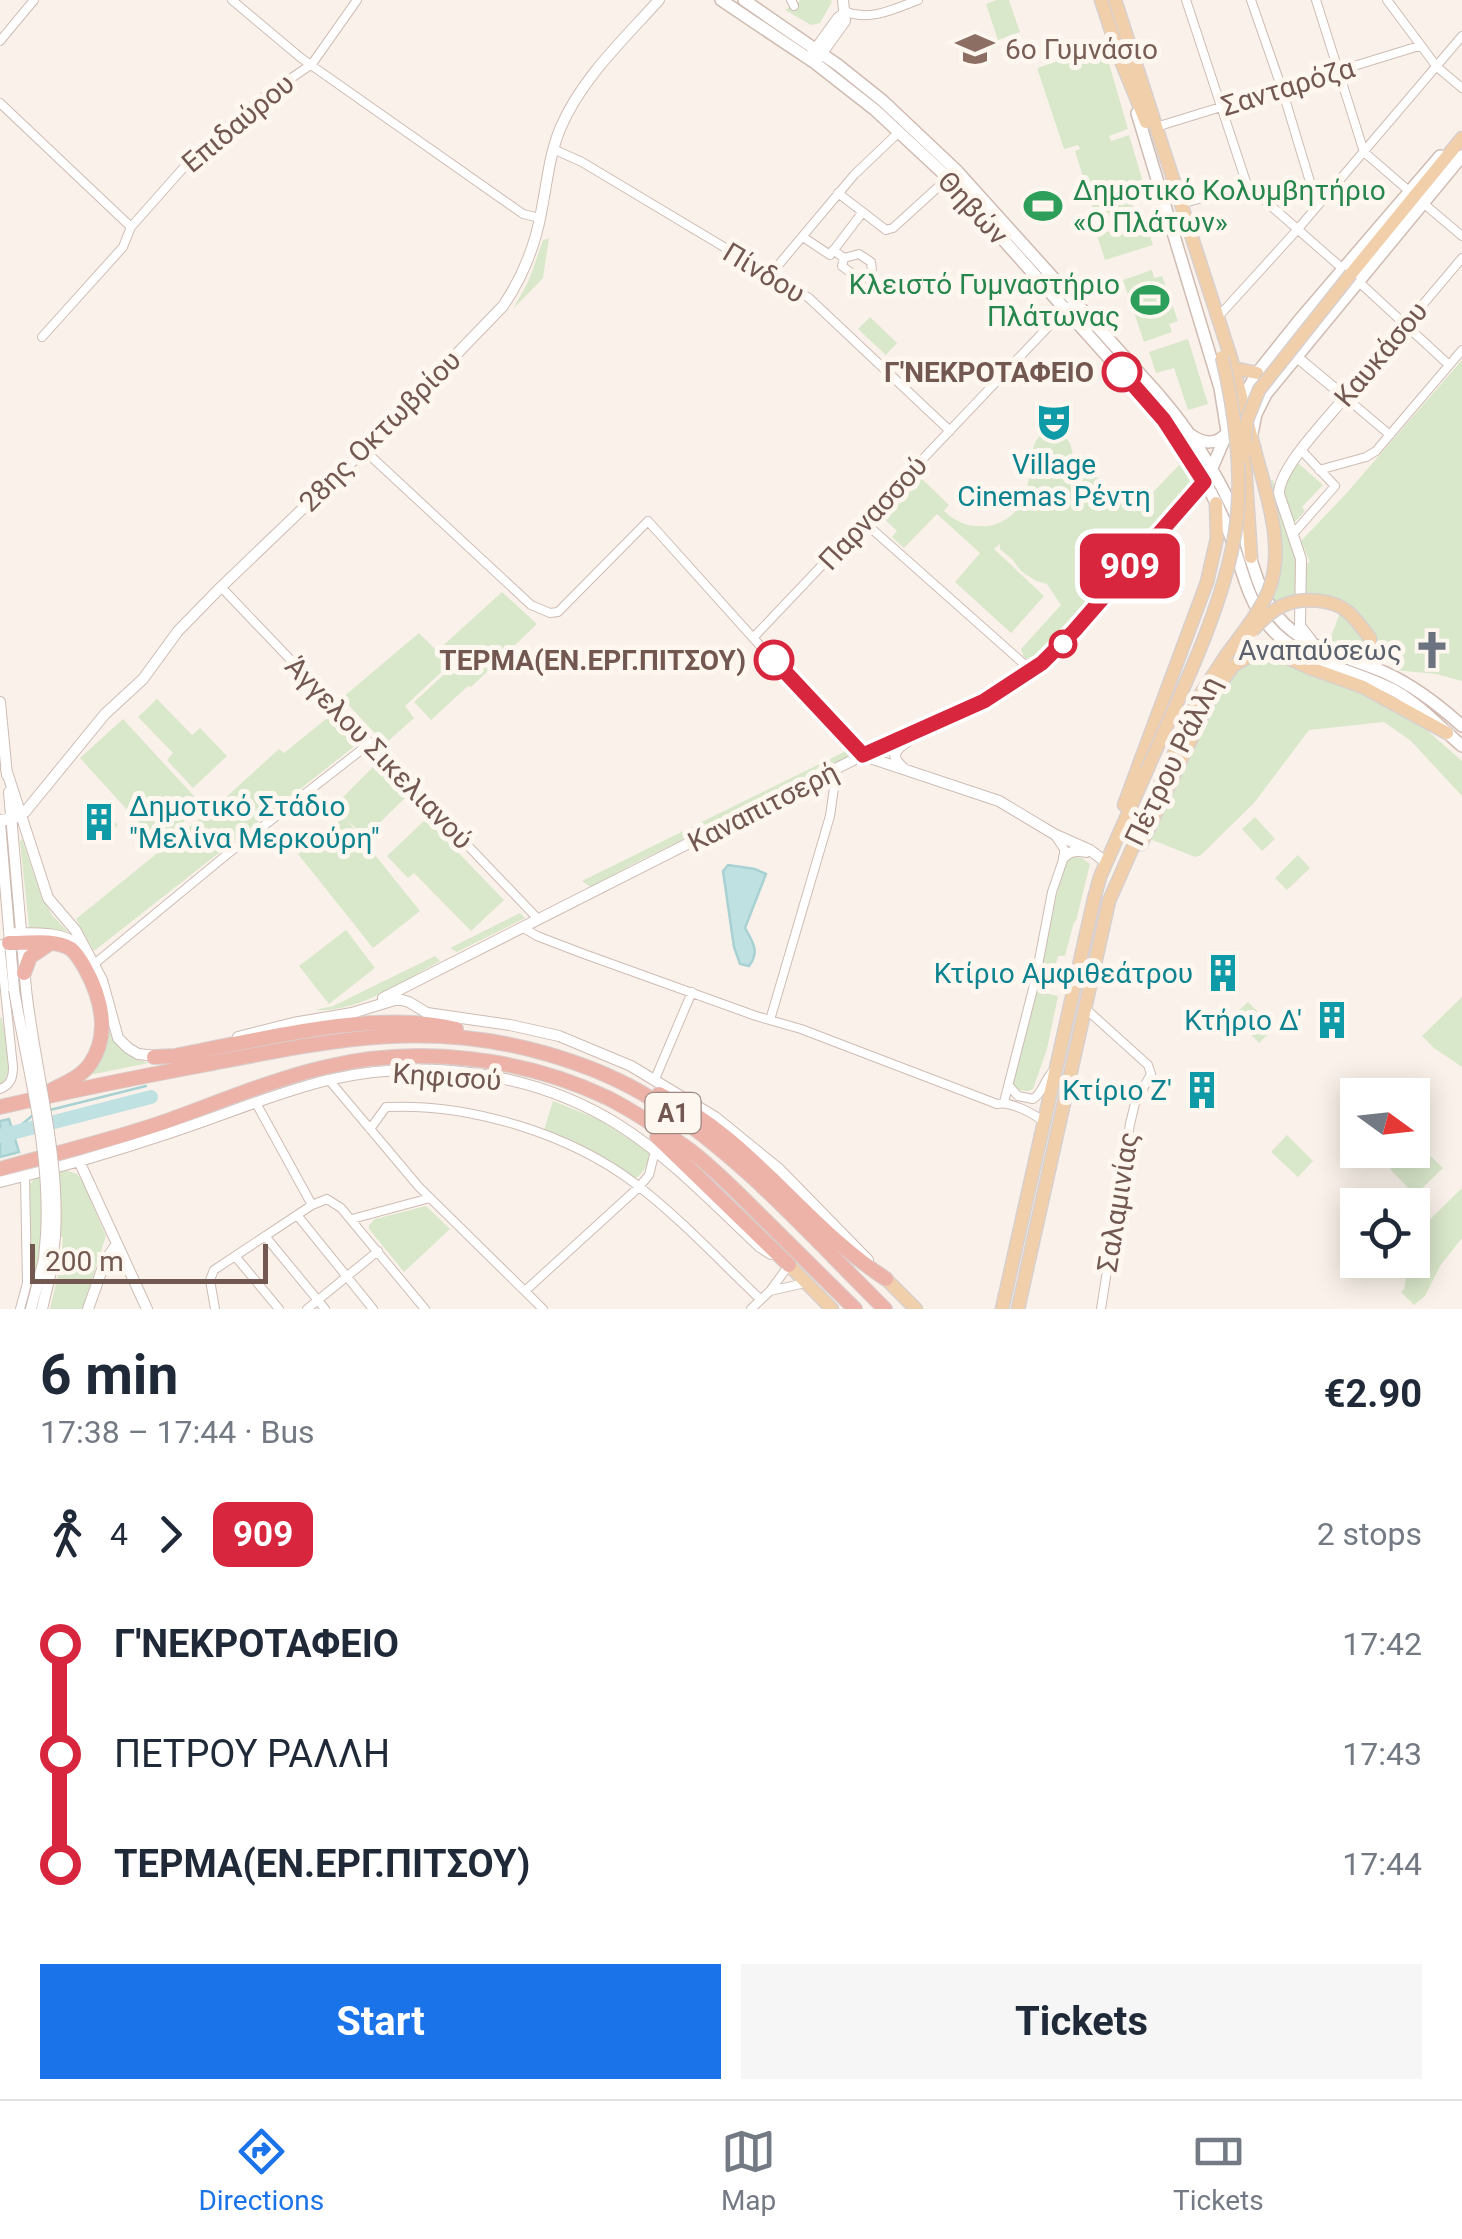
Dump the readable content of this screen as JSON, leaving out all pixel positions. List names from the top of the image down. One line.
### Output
{"streets":{"highway":["Α1"],"main road":["Θηβών","Πέτρου Ράλλη","Κηφισού"],"street":["Σανταρόζα","Επιδαύρου","Πίνδου","Καυκάσου","28ης Οκτωβρίου","Παρνασσού","Άγγελου Σικελιανού","Καναπιτσερή","Σαλαμινίας"]},"crossings":[["Σανταρόζα","Πέτρου Ράλλη"],["Θηβών","Καυκάσου"],["Θηβών","Παρνασσού"],["Θηβών","Καναπιτσερή"],["Πίνδου","28ης Οκτωβρίου"],["Πίνδου","Παρνασσού"],["28ης Οκτωβρίου","Άγγελου Σικελιανού"],["Άγγελου Σικελιανού","Καναπιτσερή"],["Πέτρου Ράλλη","Σαλαμινίας"],["Καναπιτσερή","Κηφισού"]],"places":{"school or university":["6ο Γυμνάσιο"],"sports":["Δημοτικό Κολυμβητήριο «Ο Πλάτων»","Κλειστό Γυμναστήριο Πλάτωνας"],"other":["Γ'ΝΕΚΡΟΤΑΦΕΙΟ","ΤΕΡΜΑ(ΕΝ.ΕΡΓ.ΠΙΤΣΟΥ)"],"theatre":["Village Cinemas Ρέντη"],"church":["Αναπαύσεως"],"building":["Δημοτικό Στάδιο \"Μελίνα Μερκούρη\"","Κτίριο Αμφιθεάτρου","Κτήριο Δ'","Κτίριο Ζ'"]},"lines":["bus line 909"],"scale_bar":"200 m","north":"right","page":{"on_map":"909","scale":"200 m","heading":["6 min","17:38 – 17:44 · Bus","€2.90"],"legs":["4","909","2 stops"],"list":[{"name":"Γ'ΝΕΚΡΟΤΑΦΕΙΟ","value":"17:42"},{"name":"ΠΕΤΡΟΥ ΡΑΛΛΗ","value":"17:43"},{"name":"ΤΕΡΜΑ(ΕΝ.ΕΡΓ.ΠΙΤΣΟΥ)","value":"17:44"}],"buttons":["Start","Tickets"],"tabs":["Directions","Map","Tickets"]}}
